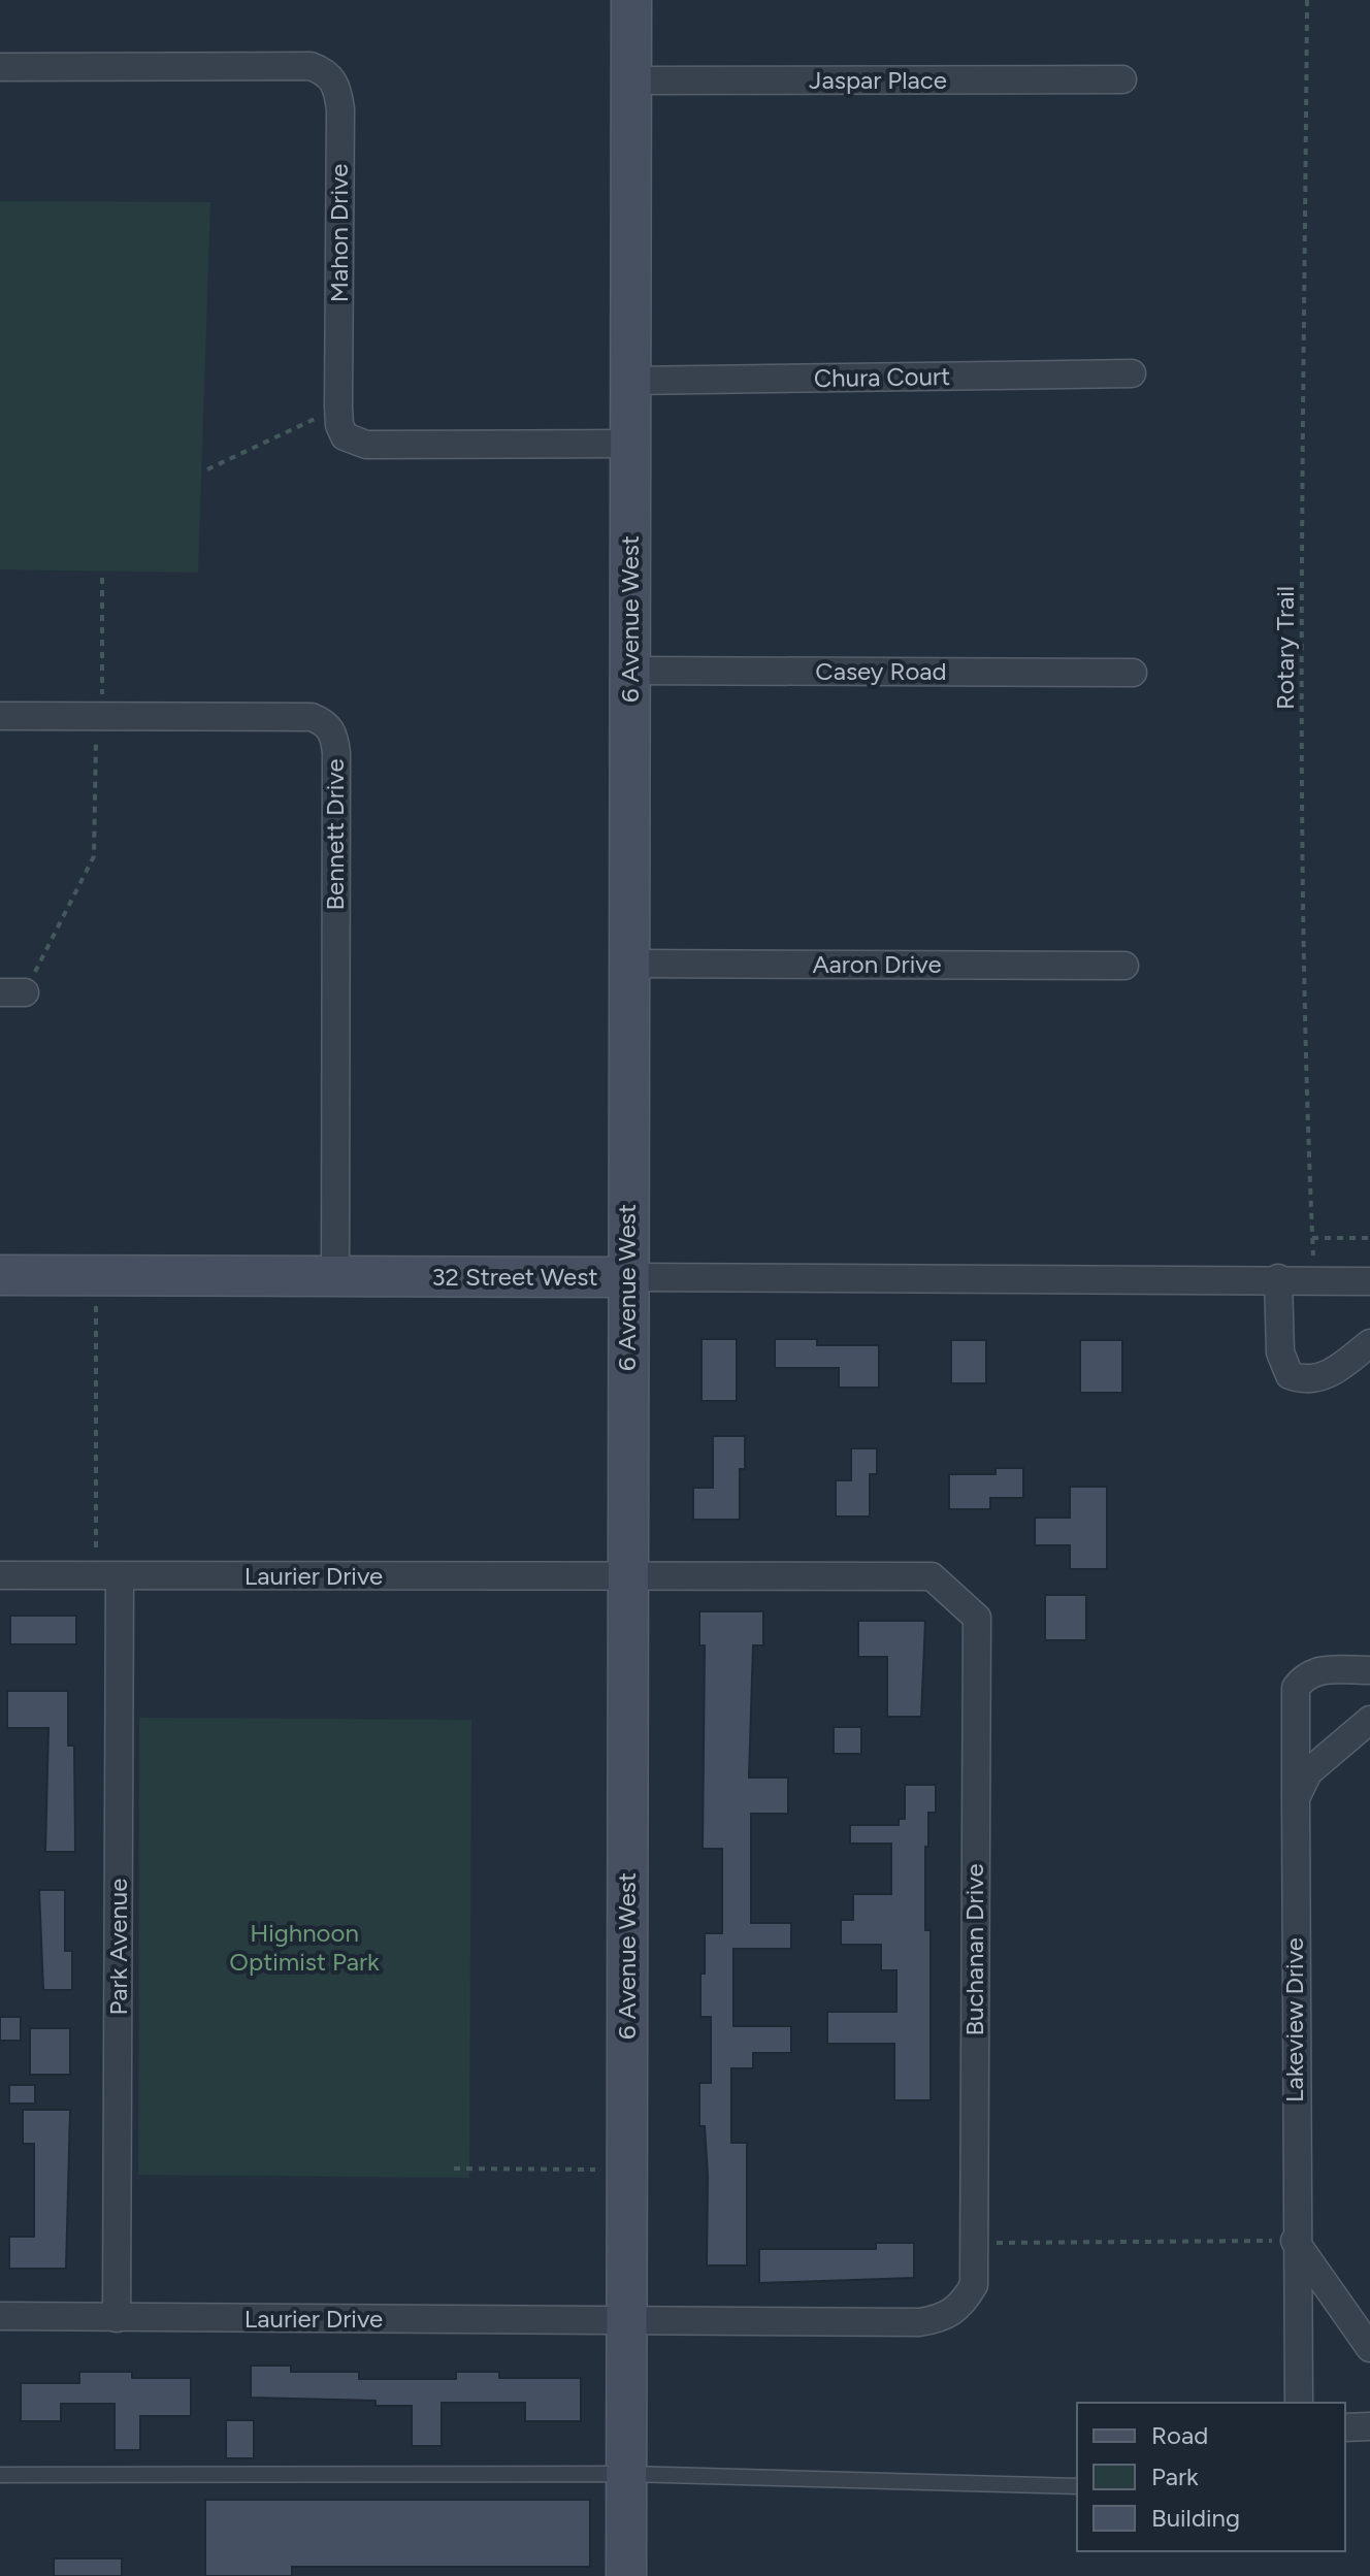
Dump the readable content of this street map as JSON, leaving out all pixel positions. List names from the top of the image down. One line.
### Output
{"streets":{"street":["Jaspar Place","Mahon Drive","Chura Court","6 Avenue West","Casey Road","Bennett Drive","Aaron Drive","32 Street West","Laurier Drive","Park Avenue","Buchanan Drive","Lakeview Drive"],"path":["Rotary Trail"]},"crossings":[["Jaspar Place","6 Avenue West"],["Mahon Drive","6 Avenue West"],["Chura Court","6 Avenue West"],["6 Avenue West","Casey Road"],["6 Avenue West","Aaron Drive"],["6 Avenue West","32 Street West"],["6 Avenue West","Laurier Drive"],["6 Avenue West","Buchanan Drive"],["Bennett Drive","32 Street West"],["Laurier Drive","Park Avenue"],["Laurier Drive","Buchanan Drive"]],"parks":["Highnoon Optimist Park"],"legend":["Road","Park","Building"]}
